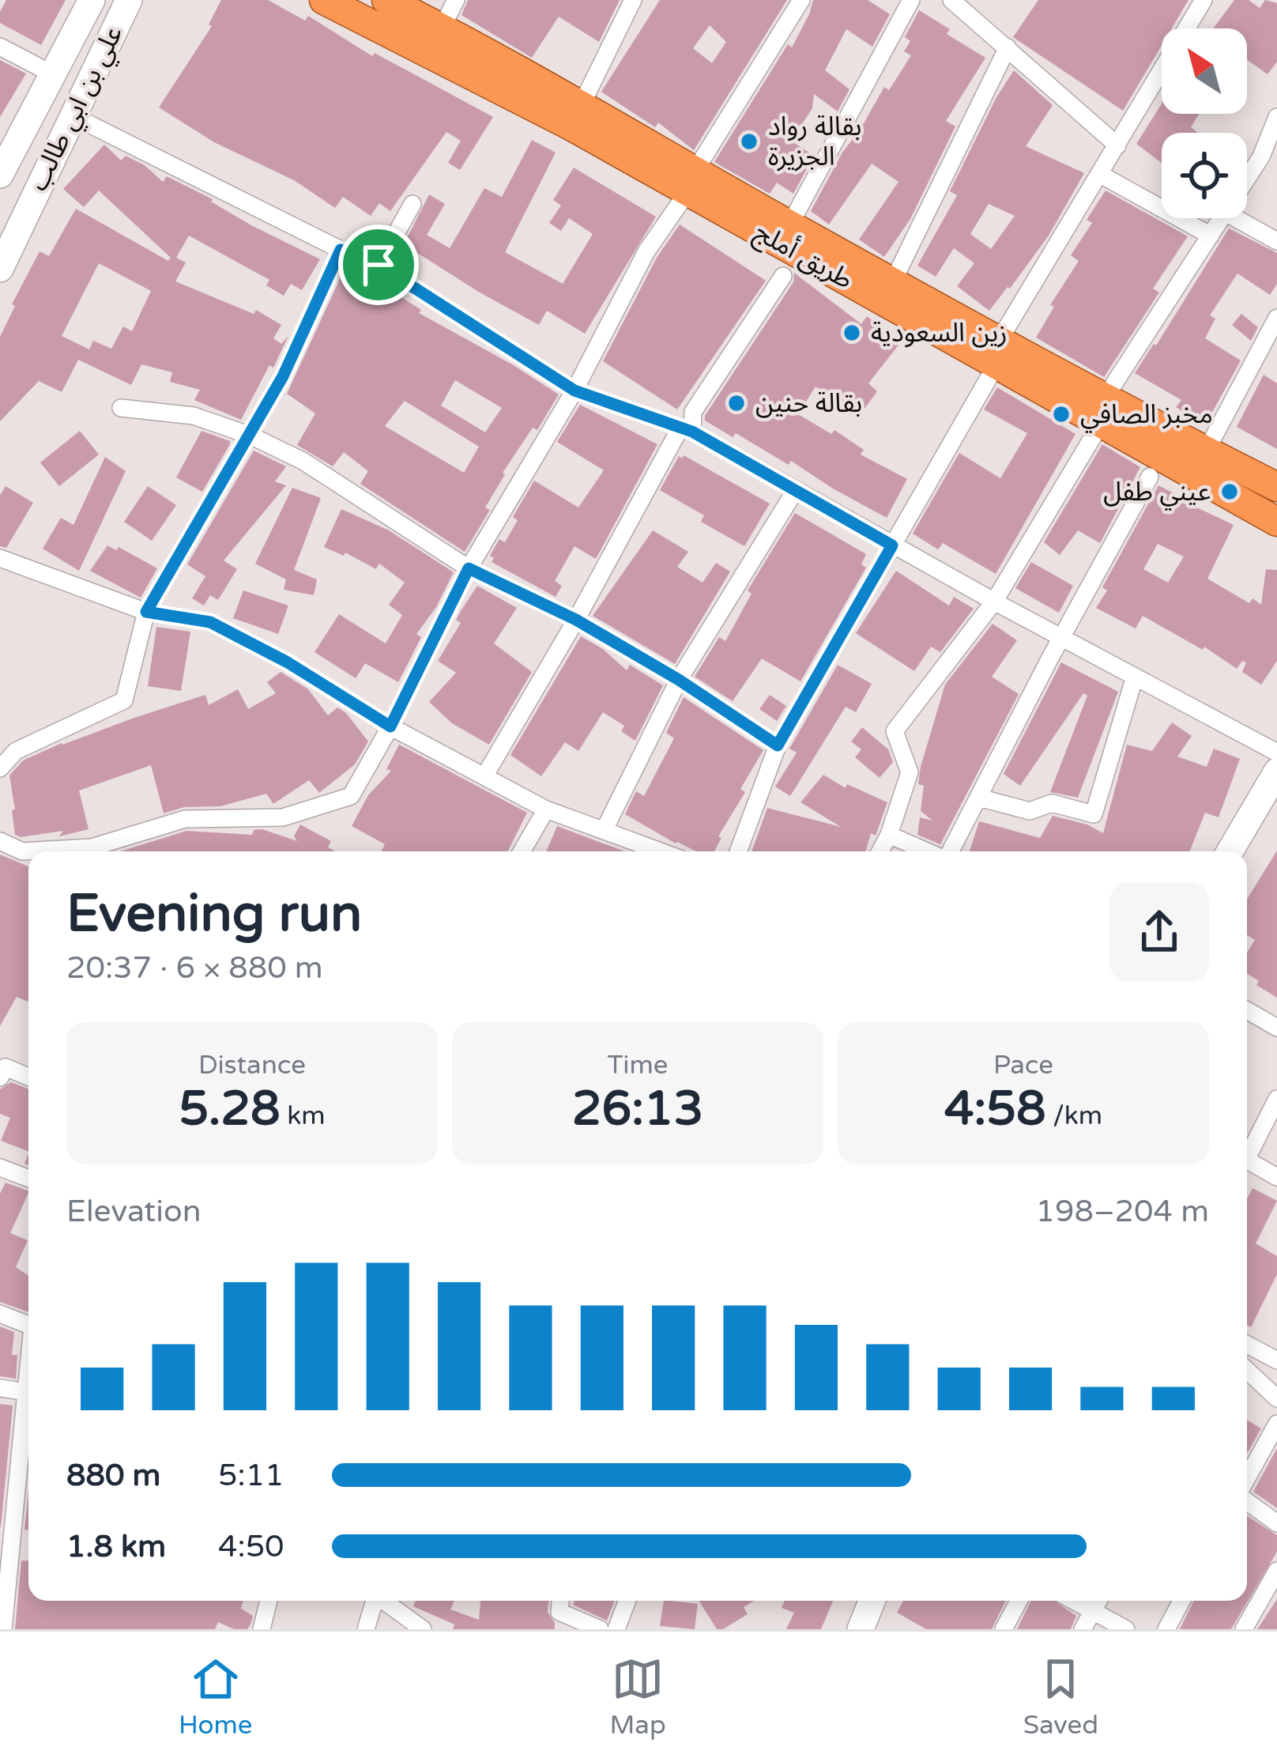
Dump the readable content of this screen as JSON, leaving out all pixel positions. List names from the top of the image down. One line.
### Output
{"streets":{"highway":["طريق أملج"],"main road":["علي بن ابي طالب"]},"places":["بقالة رواد الجزيرة","زين السعودية","بقالة حنين","مخبز الصافي","عيني طفل"],"north":"top left","page":{"heading":["Evening run","20:37 · 6 × 880 m"],"stats":[["Distance","5.28 km"],["Time","26:13"],["Pace","4:58 /km"]],"chart":["Elevation","198–204 m"],"list":[{"name":"880 m","note":"5:11"},{"name":"1.8 km","note":"4:50"}],"tabs":["Home","Map","Saved"]}}
